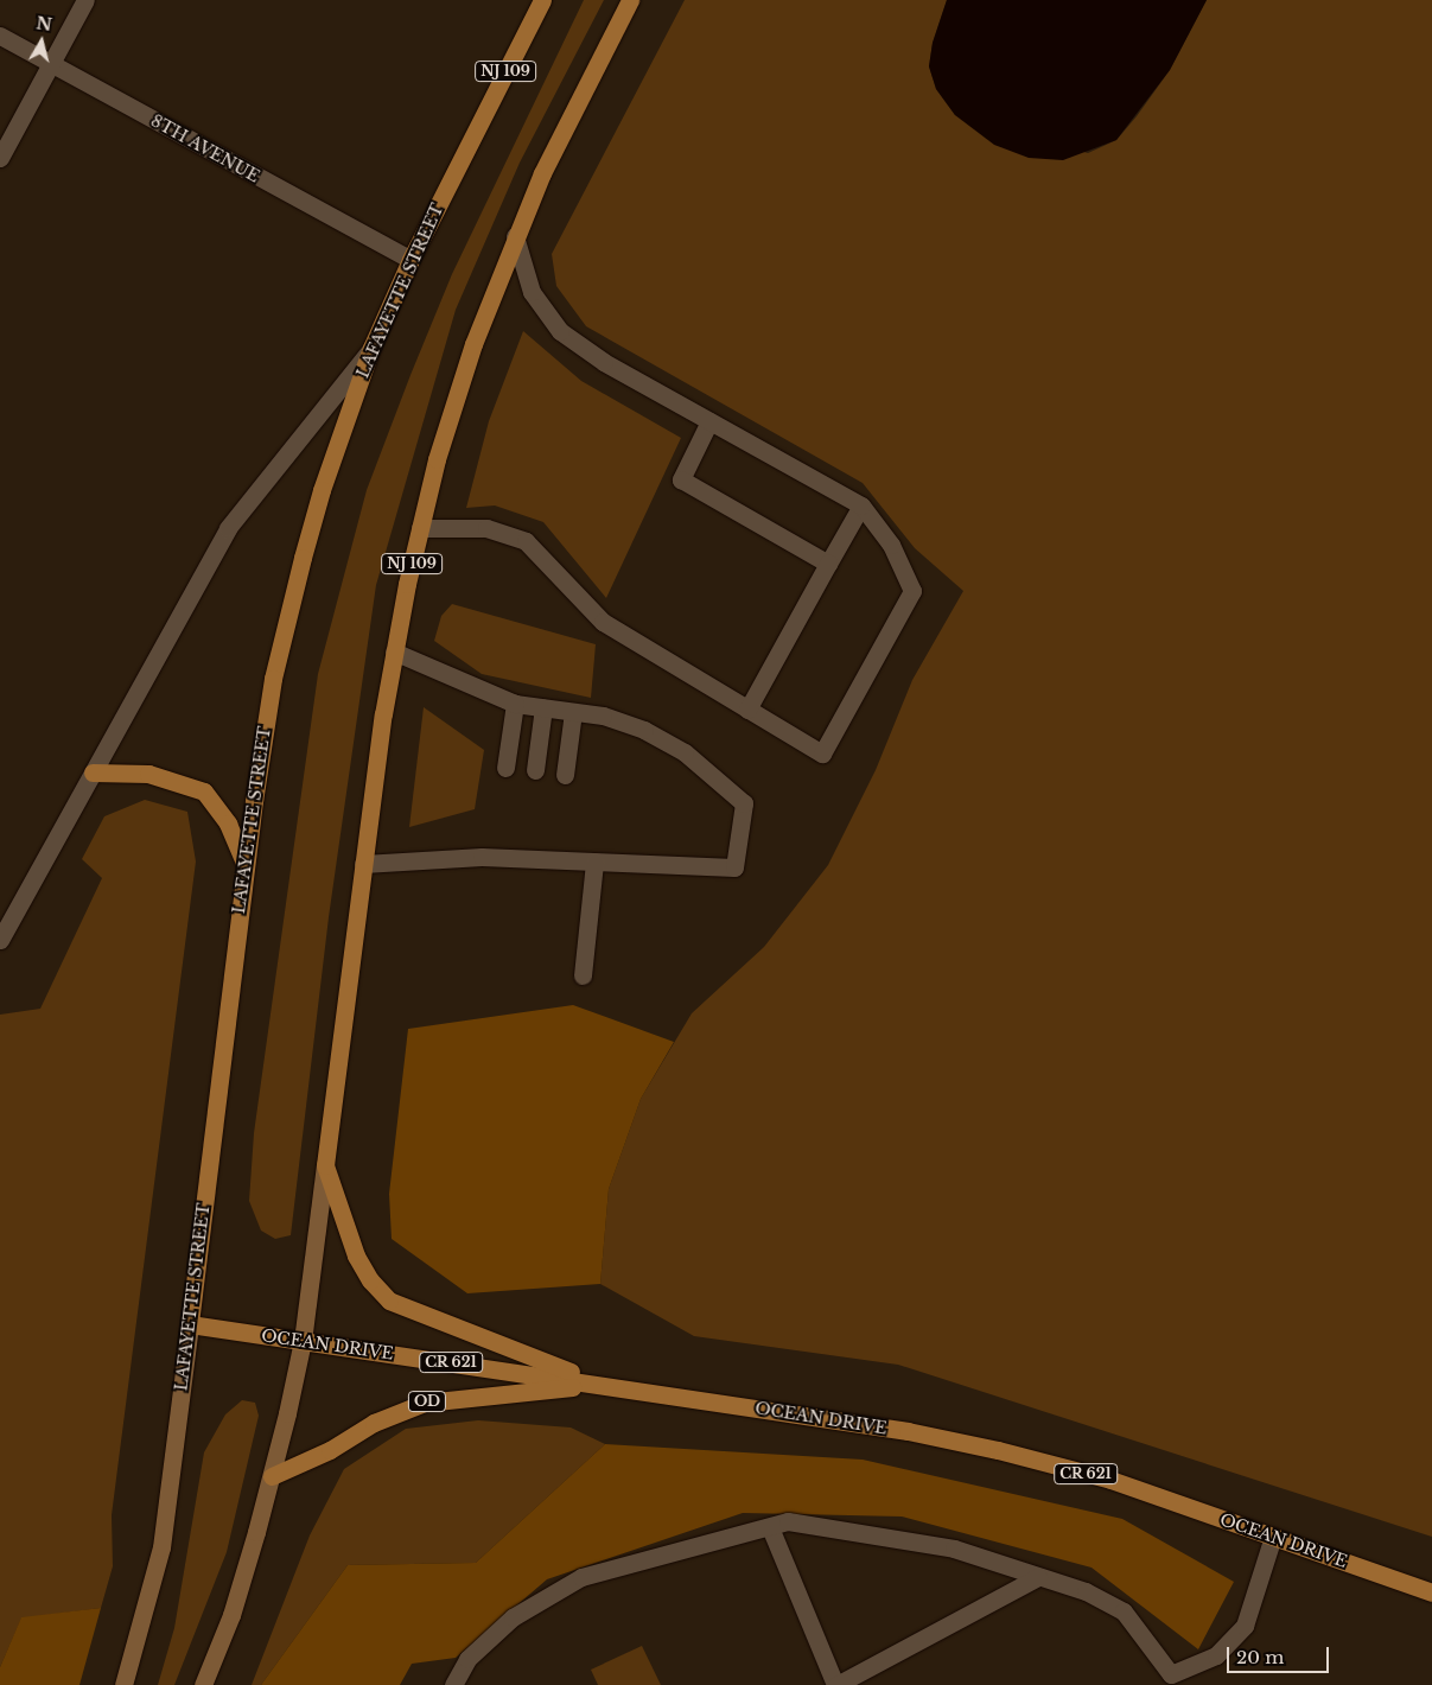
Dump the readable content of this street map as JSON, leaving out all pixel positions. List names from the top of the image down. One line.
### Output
{"streets":{"main road":["NJ 109","LAFAYETTE STREET","OCEAN DRIVE","CR 621","OD"],"street":["8TH AVENUE"]},"crossings":[["NJ 109","OCEAN DRIVE"],["NJ 109","OD"],["8TH AVENUE","LAFAYETTE STREET"],["LAFAYETTE STREET","OCEAN DRIVE"],["OCEAN DRIVE","OD"]],"scale_bar":"20 m","north":"top"}
